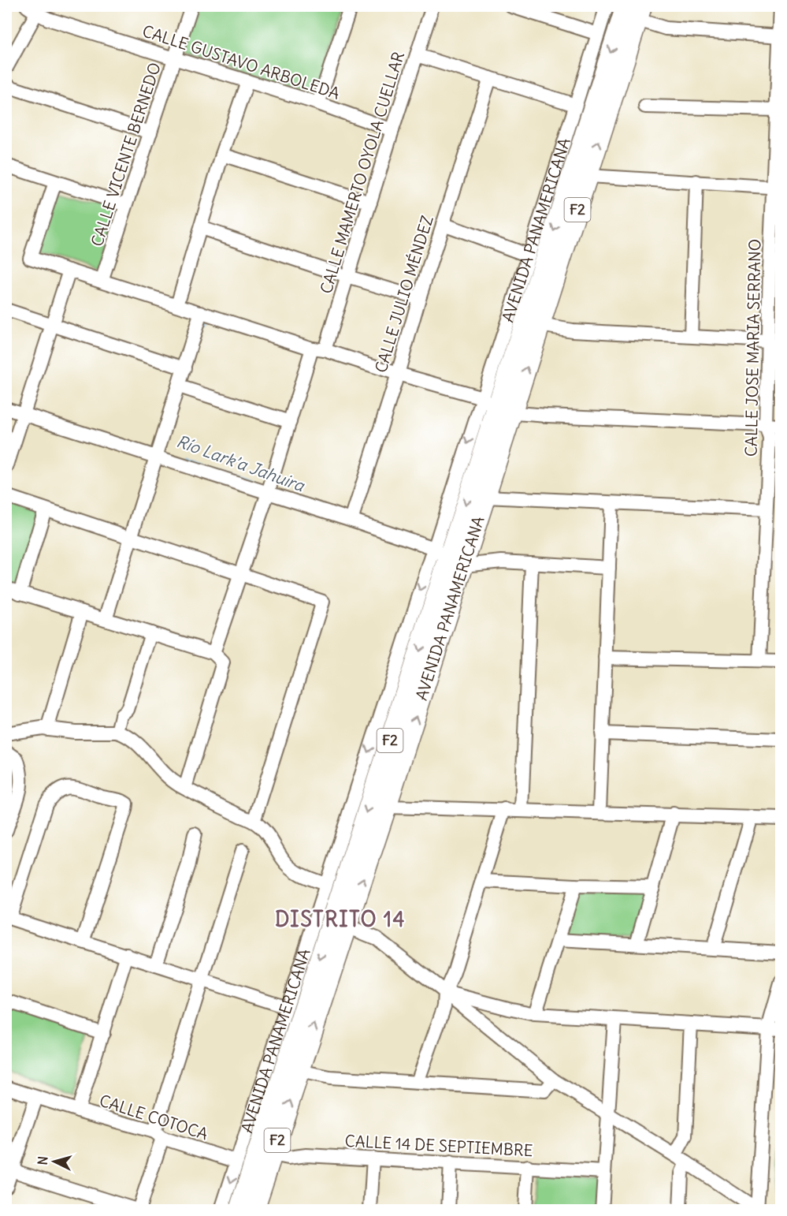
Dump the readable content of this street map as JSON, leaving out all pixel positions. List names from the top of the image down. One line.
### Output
{"streets":{"highway":["F2","AVENIDA PANAMERICANA"],"street":["CALLE GUSTAVO ARBOLEDA","CALLE VICENTE BERNEDO","CALLE MAMERTO OYOLA CUELLAR","CALLE JULIO MÉNDEZ","CALLE JOSE MARIA SERRANO","CALLE COTOCA","CALLE 14 DE SEPTIEMBRE"]},"crossings":[["CALLE GUSTAVO ARBOLEDA","CALLE VICENTE BERNEDO"],["CALLE GUSTAVO ARBOLEDA","CALLE MAMERTO OYOLA CUELLAR"],["AVENIDA PANAMERICANA","CALLE COTOCA"],["AVENIDA PANAMERICANA","CALLE 14 DE SEPTIEMBRE"]],"districts":["DISTRITO 14"],"water":["Río Lark’a Jahuira"],"north":"left"}
